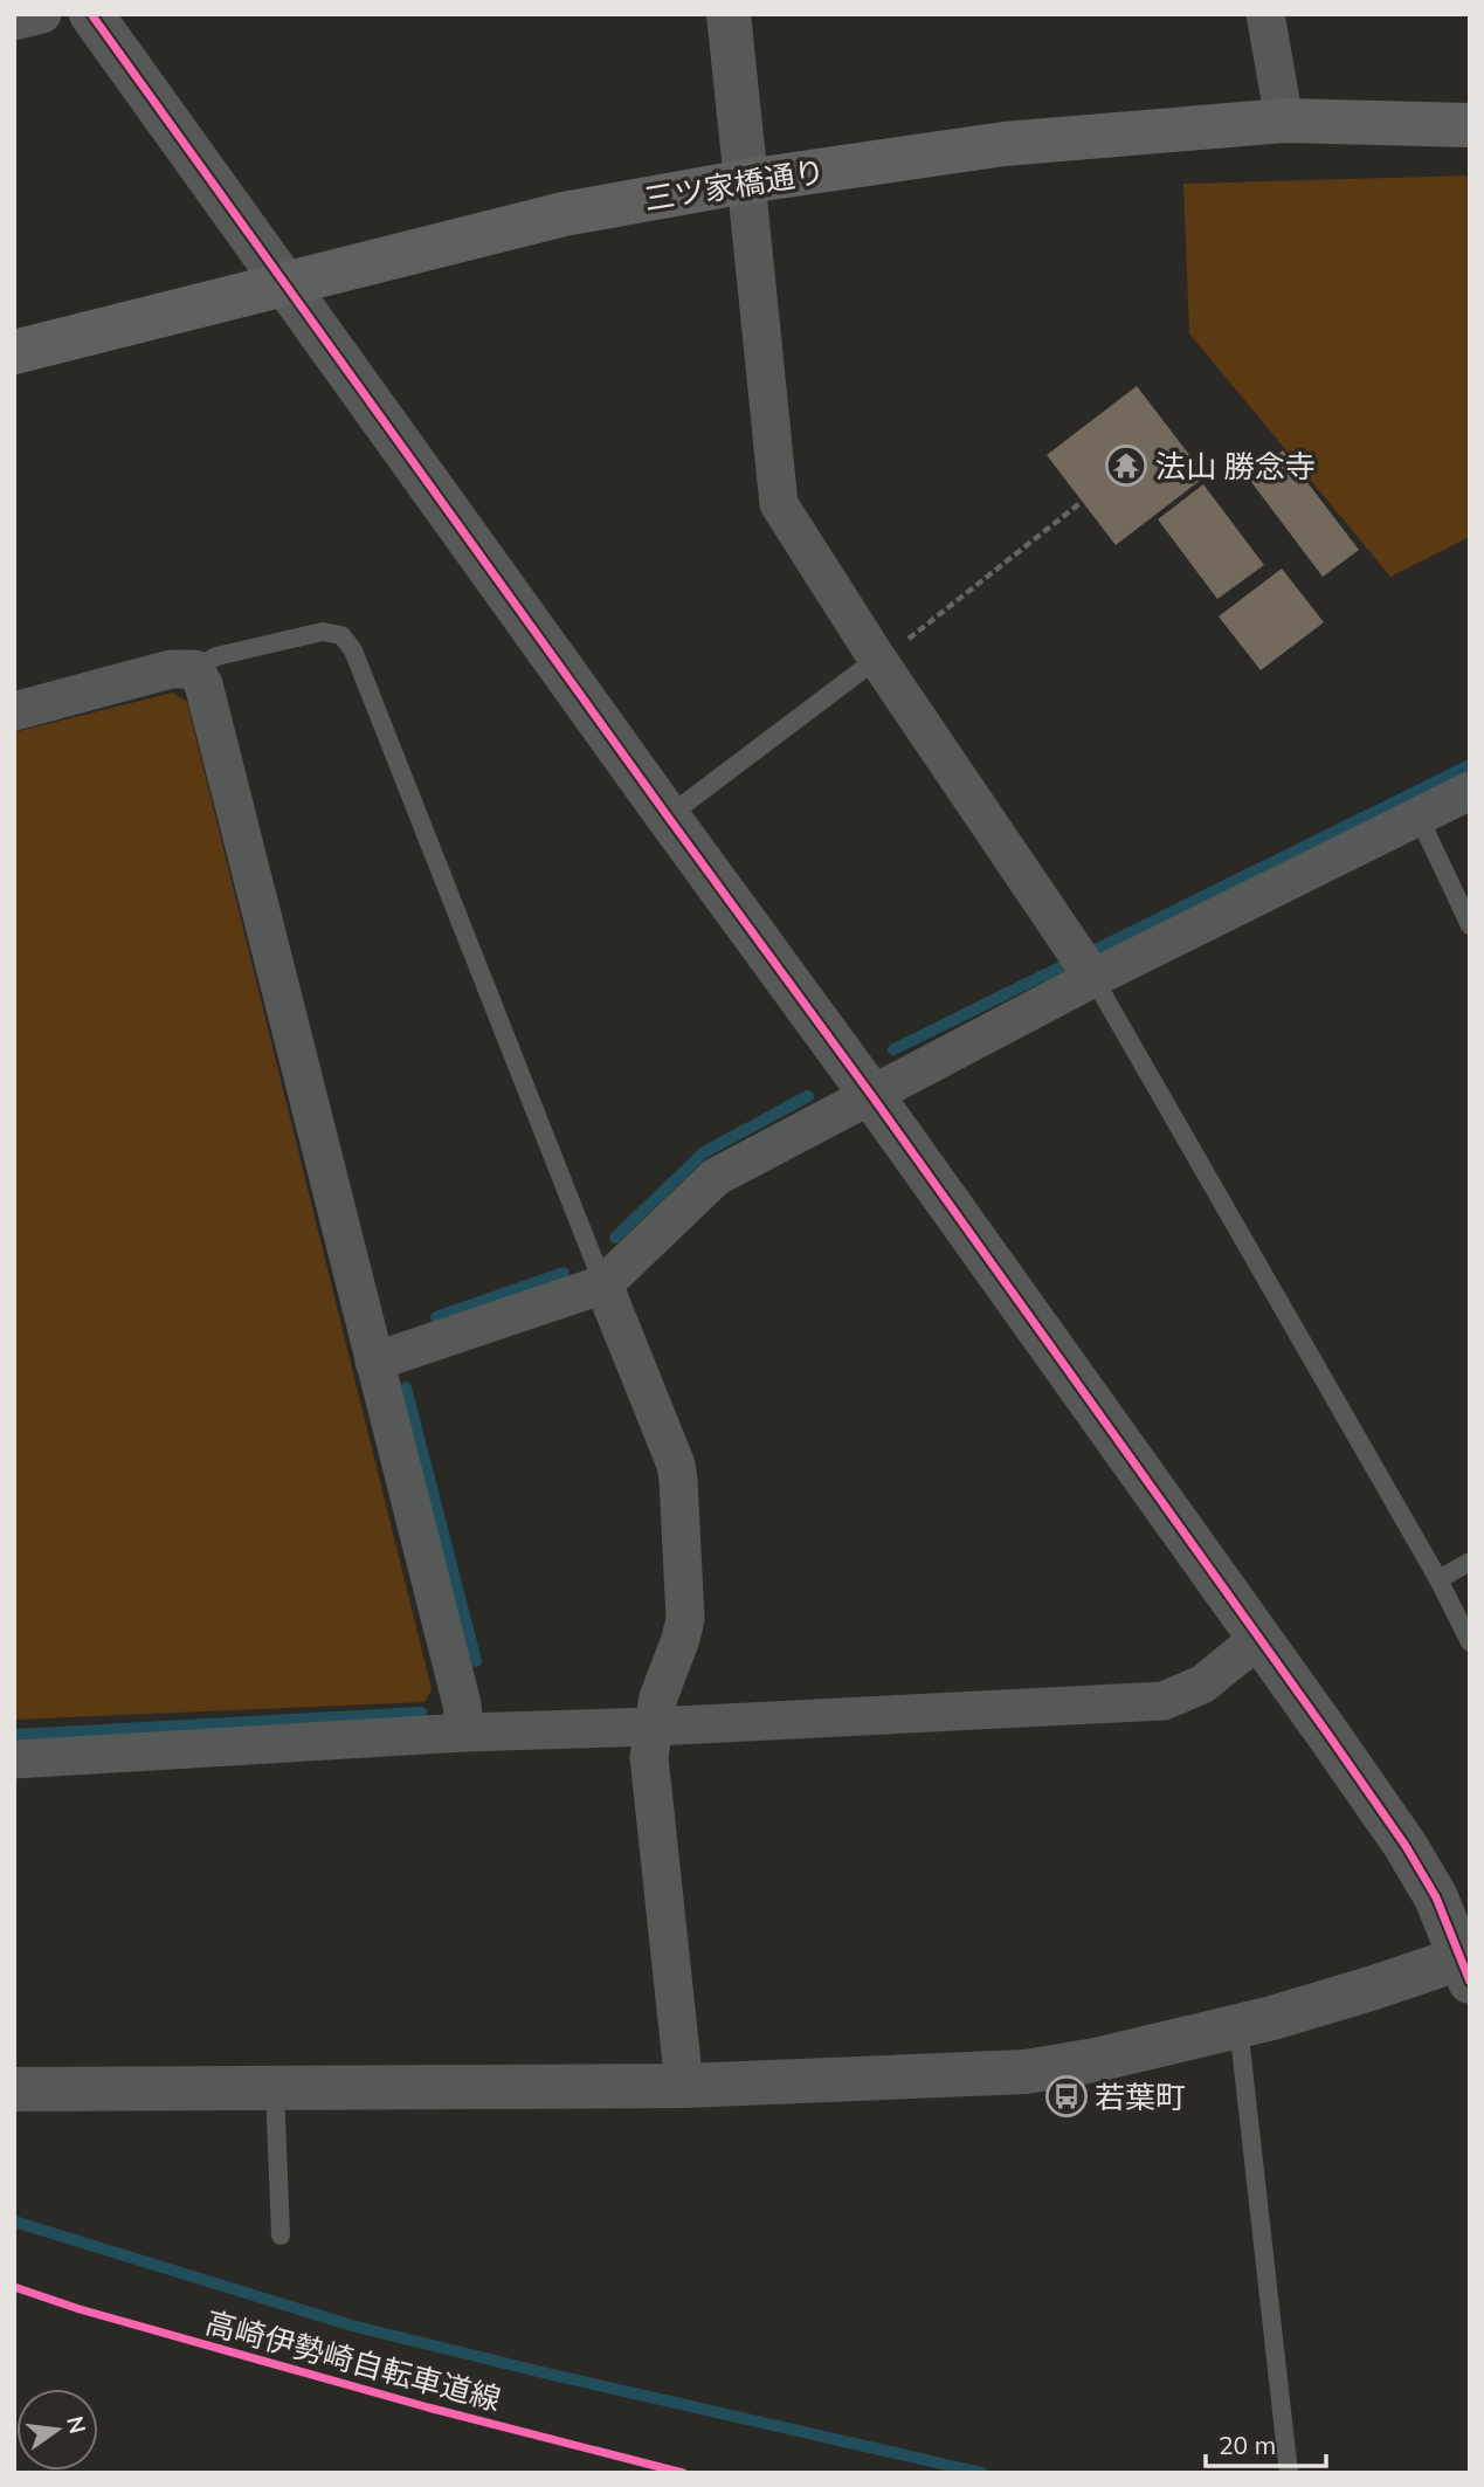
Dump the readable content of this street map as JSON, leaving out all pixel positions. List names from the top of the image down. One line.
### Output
{"streets":{"main road":["三ツ家橋通り"],"cycle path":["高崎伊勢崎自転車道線"]},"places":{"temple":["法山 勝念寺"],"bus stop":["若葉町"]},"scale_bar":"20 m","north":"right"}
